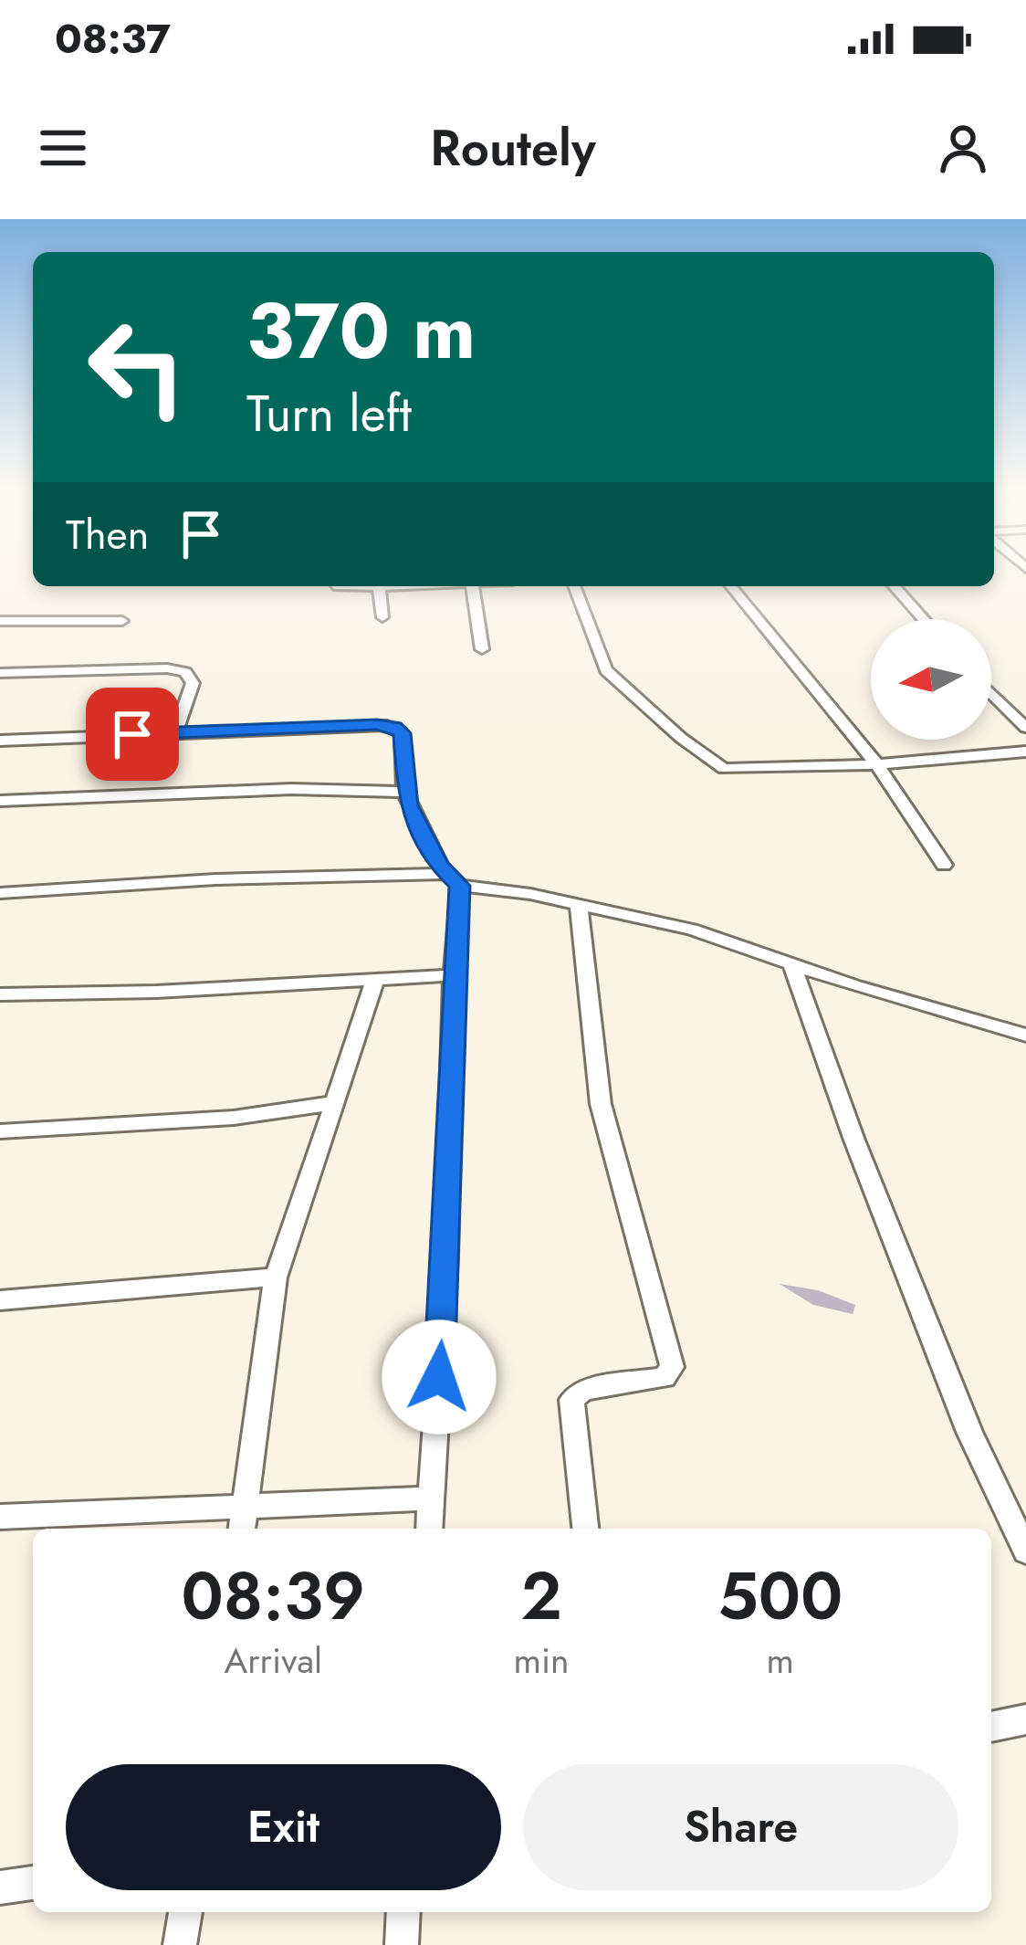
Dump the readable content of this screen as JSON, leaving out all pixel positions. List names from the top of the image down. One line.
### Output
{"north":"left","page":{"status":"08:37","header":"Routely","turn":["370 m","Turn left"],"then":"Then","eta":["08:39","Arrival","2","min","500","m"],"buttons":["Exit","Share"]}}
